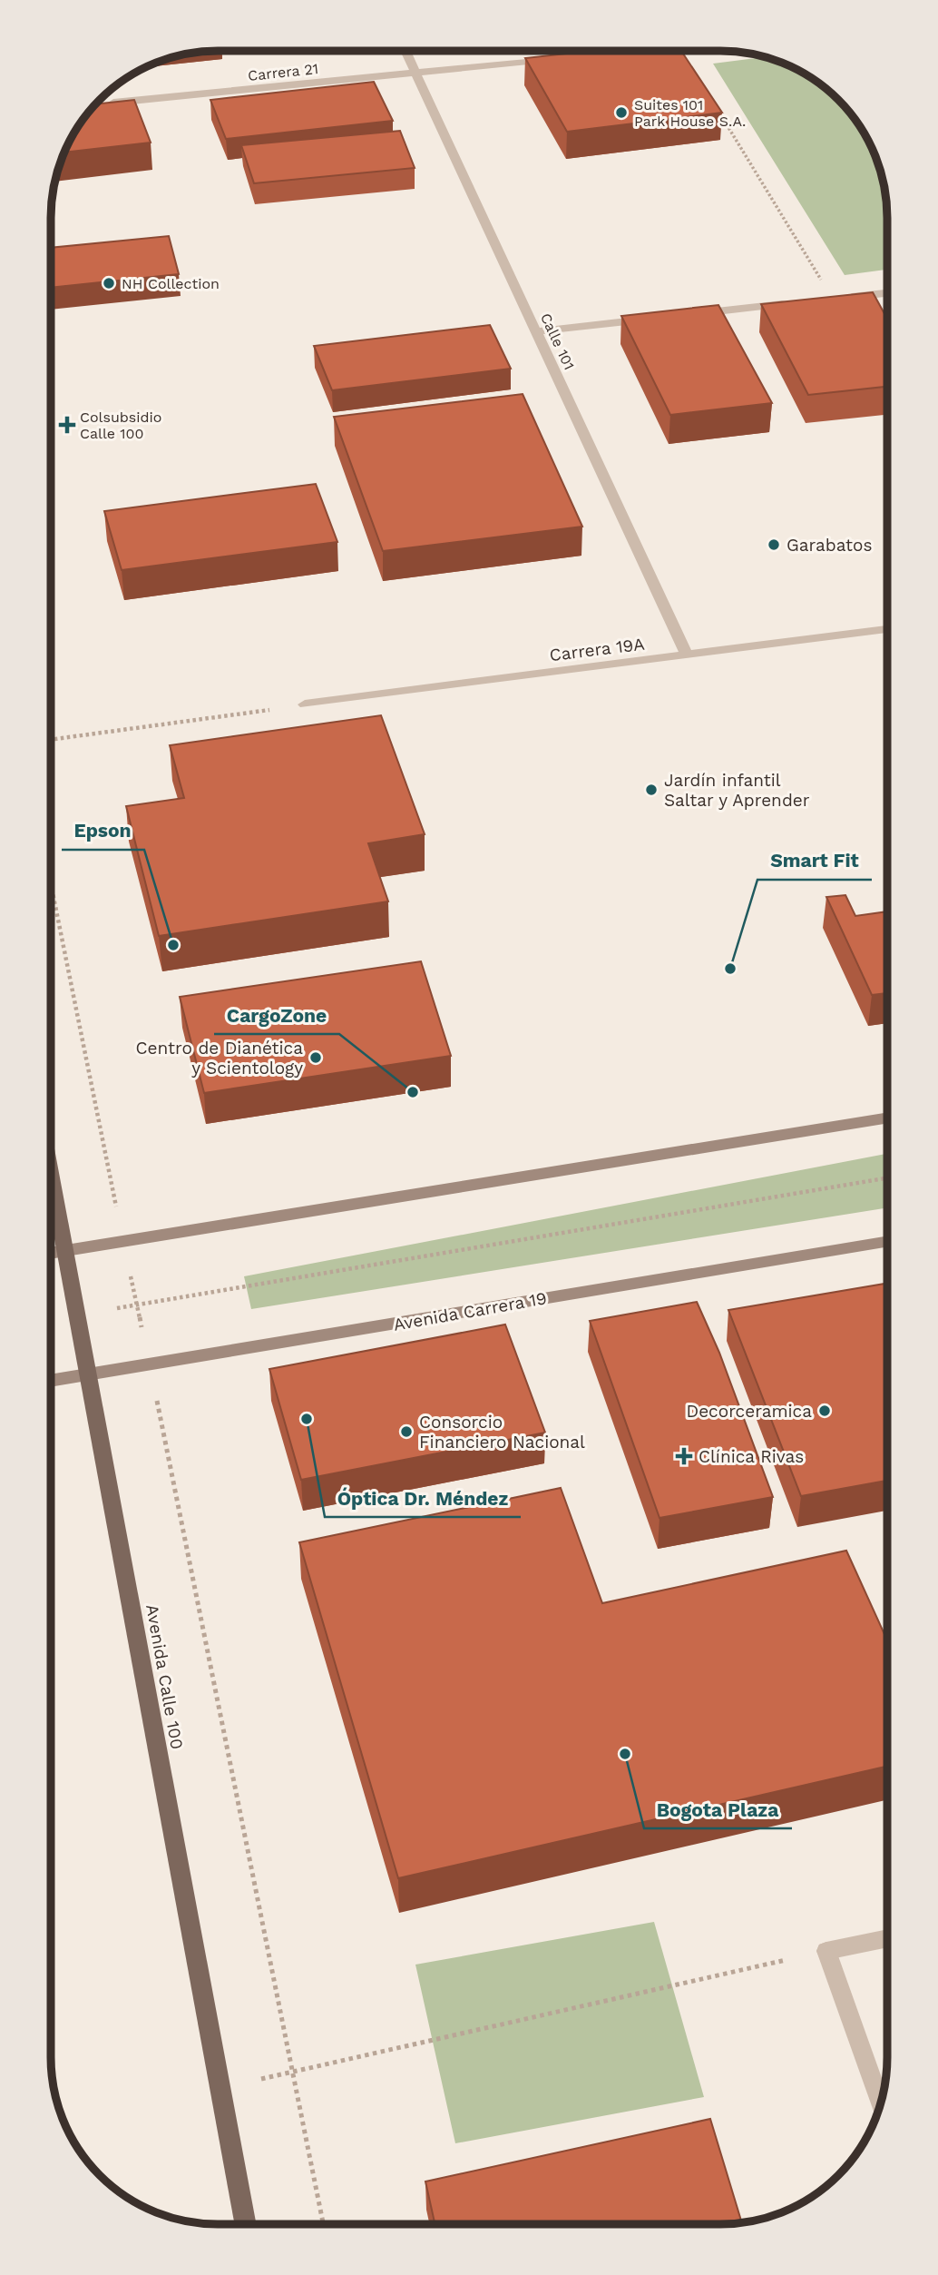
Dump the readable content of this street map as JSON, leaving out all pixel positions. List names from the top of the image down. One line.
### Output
{"streets":{"main road":["Avenida Carrera 19","Avenida Calle 100"],"street":["Carrera 21","Calle 101","Carrera 19A"]},"crossings":[["Carrera 21","Calle 101"],["Calle 101","Carrera 19A"],["Avenida Carrera 19","Avenida Calle 100"]],"places":{"other":["Suites 101 Park House S.A.","NH Collection","Garabatos","Jardín infantil Saltar y Aprender","Epson","Smart Fit","Centro de Dianética y Scientology","CargoZone","Decorceramica","Óptica Dr. Méndez","Consorcio Financiero Nacional","Bogota Plaza"],"health":["Colsubsidio Calle 100","Clínica Rivas"]}}
